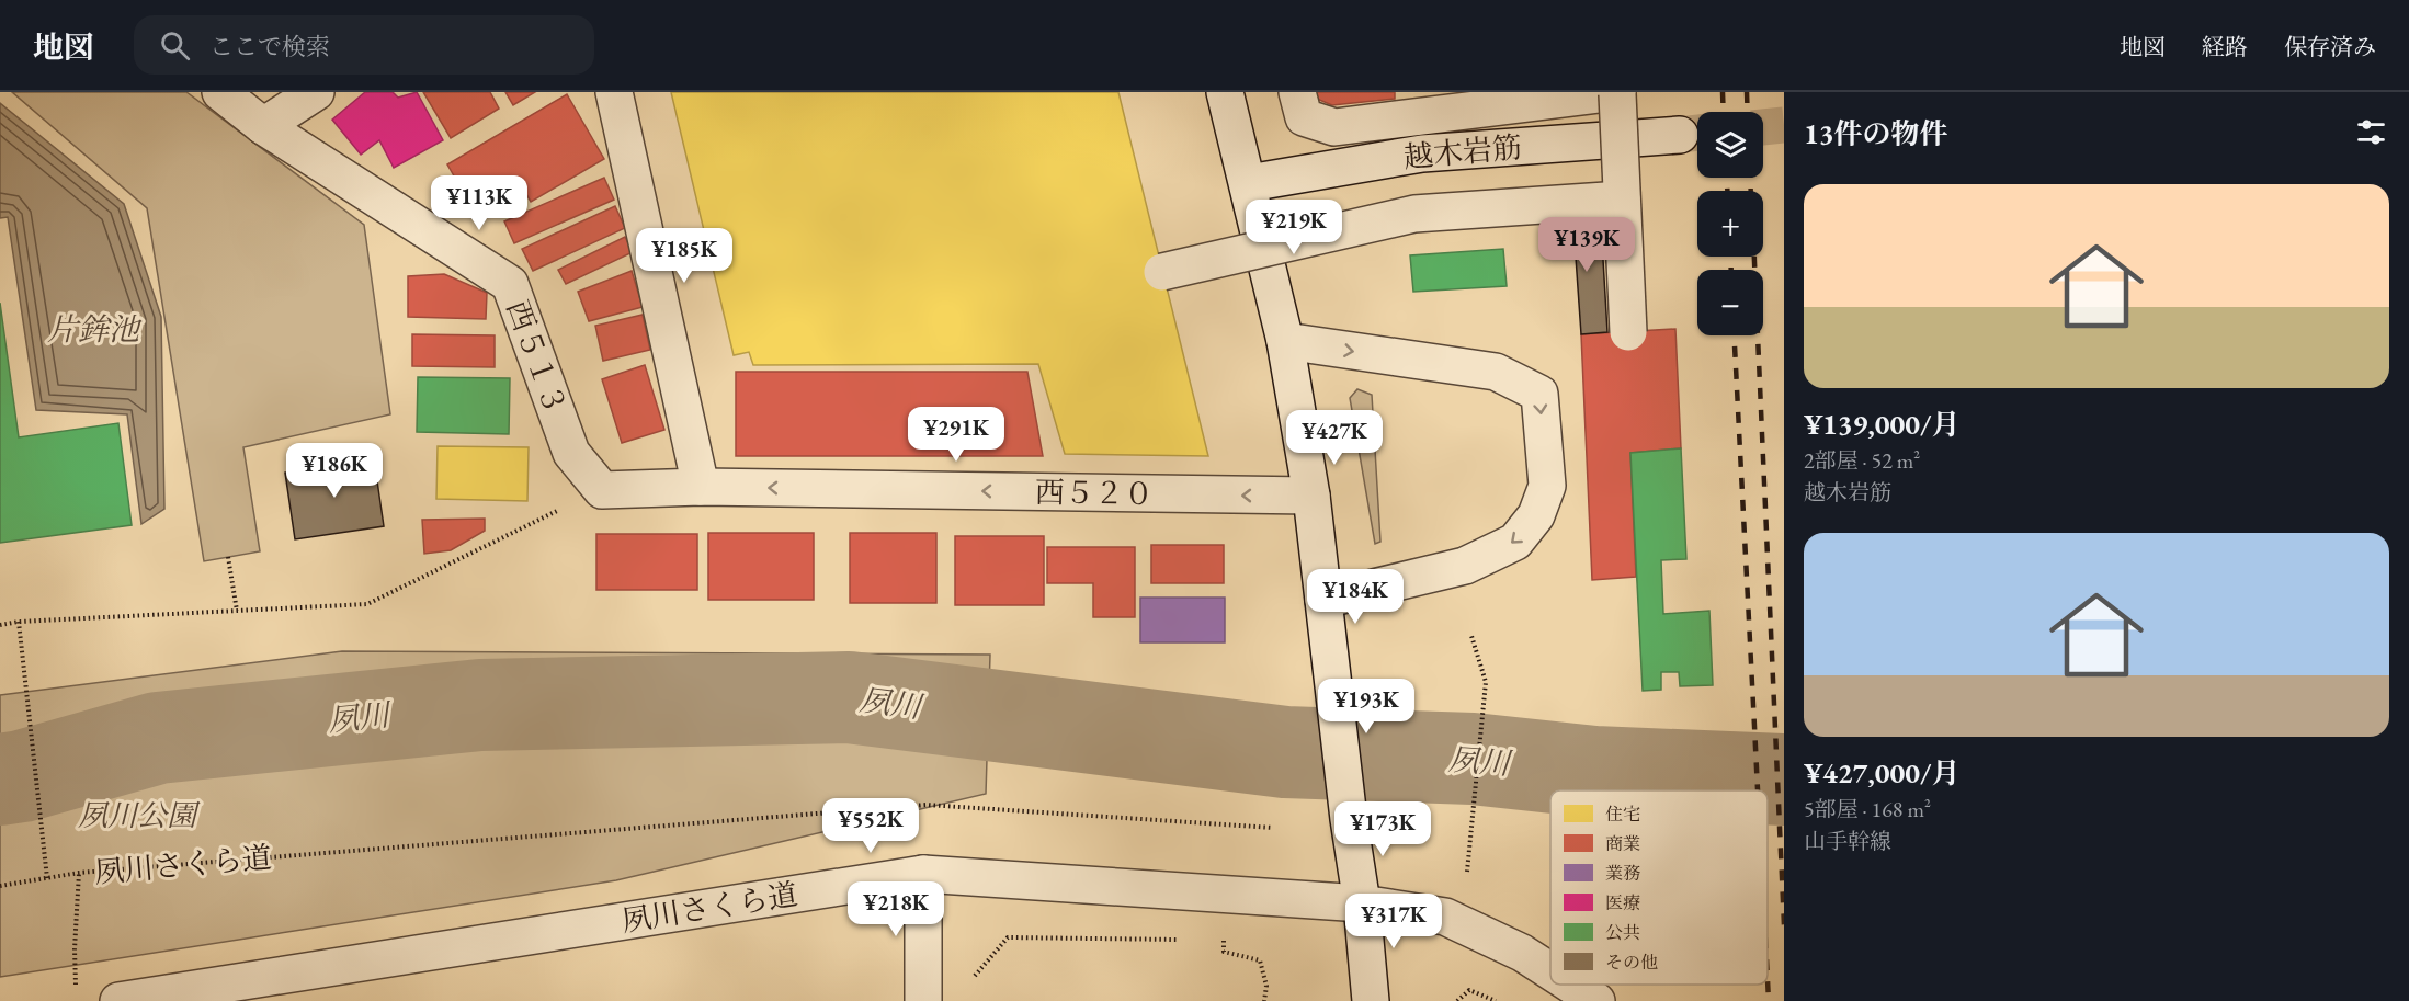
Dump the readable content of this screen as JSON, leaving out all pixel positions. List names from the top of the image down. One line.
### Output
{"streets":{"street":["越木岩筋","西５１３","西５２０","夙川さくら道"]},"crossings":[["西５１３","西５２０"]],"one_way":["西５２０"],"water":["片鉾池","夙川"],"parks":["夙川公園"],"legend":["住宅","商業","業務","医療","公共","その他"],"page":{"header":"地図","search":"ここで検索","nav":["地図","経路","保存済み"],"heading":"13件の物件","map_buttons":["+","−"],"list":[{"name":"¥139,000/月","note":"2部屋 · 52 m² · 越木岩筋"},{"name":"¥427,000/月","note":"5部屋 · 168 m² · 山手幹線"}],"price":["¥113K","¥219K","¥139K","¥185K","¥291K","¥427K","¥186K","¥184K","¥193K","¥552K","¥173K","¥218K","¥317K"]}}
